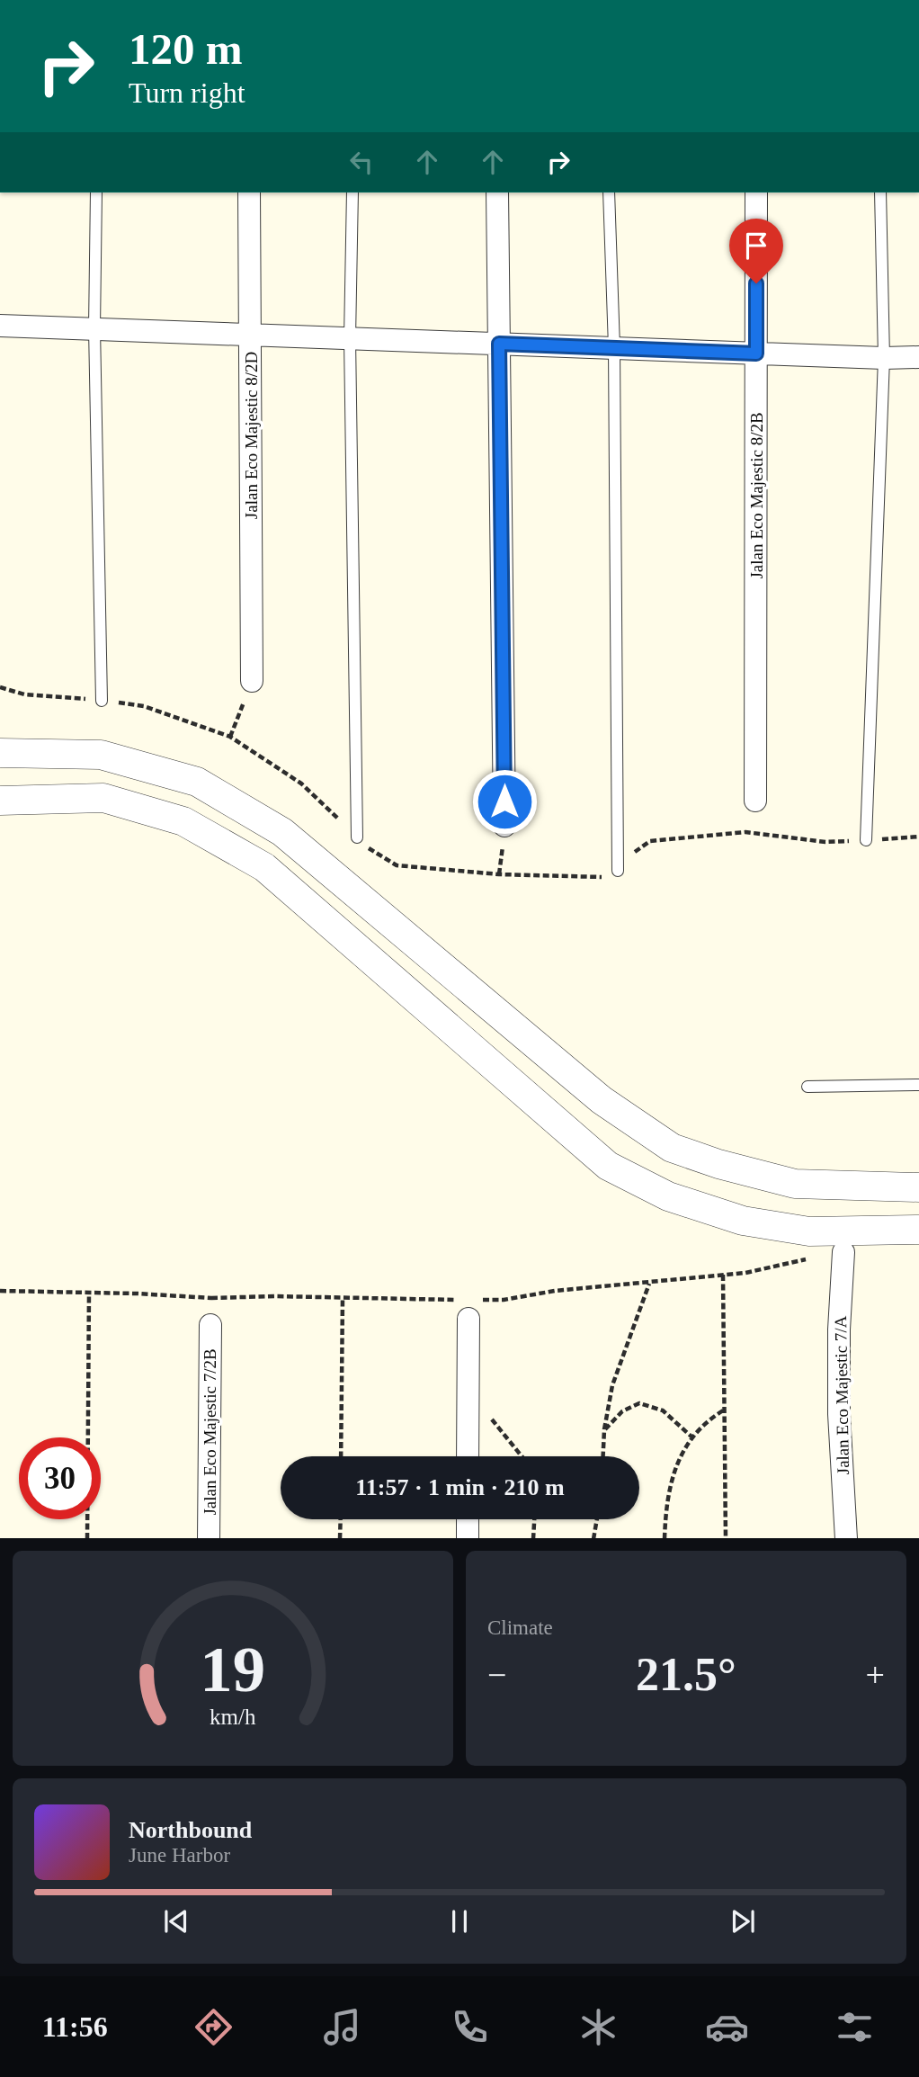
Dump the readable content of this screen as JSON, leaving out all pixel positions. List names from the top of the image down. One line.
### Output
{"streets":{"street":["Jalan Eco Majestic 8/2D","Jalan Eco Majestic 8/2B","Jalan Eco Majestic 7/A","Jalan Eco Majestic 7/2B"]},"page":{"turn":["120 m","Turn right"],"limit":"30","trip":"11:57 · 1 min · 210 m","tile":"Climate","heat":["−","21.5°","+"],"song":["Northbound","June Harbor"],"tabs":"11:56","gauge":["19","km/h"]}}
